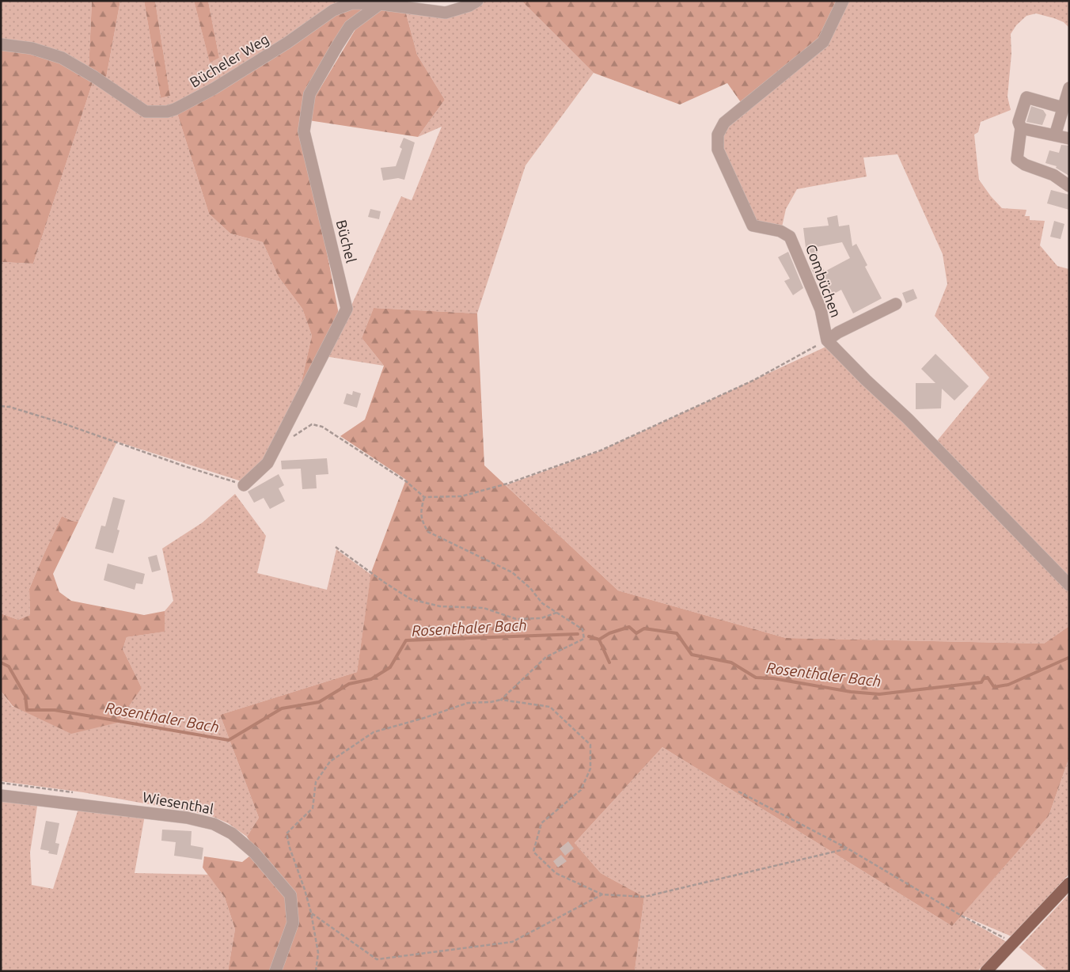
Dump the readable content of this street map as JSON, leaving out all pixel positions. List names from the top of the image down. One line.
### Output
{"streets":{"street":["Bücheler Weg","Büchel","Combüchen","Wiesenthal"]},"crossings":[["Bücheler Weg","Büchel"]],"water":["Rosenthaler Bach"]}
